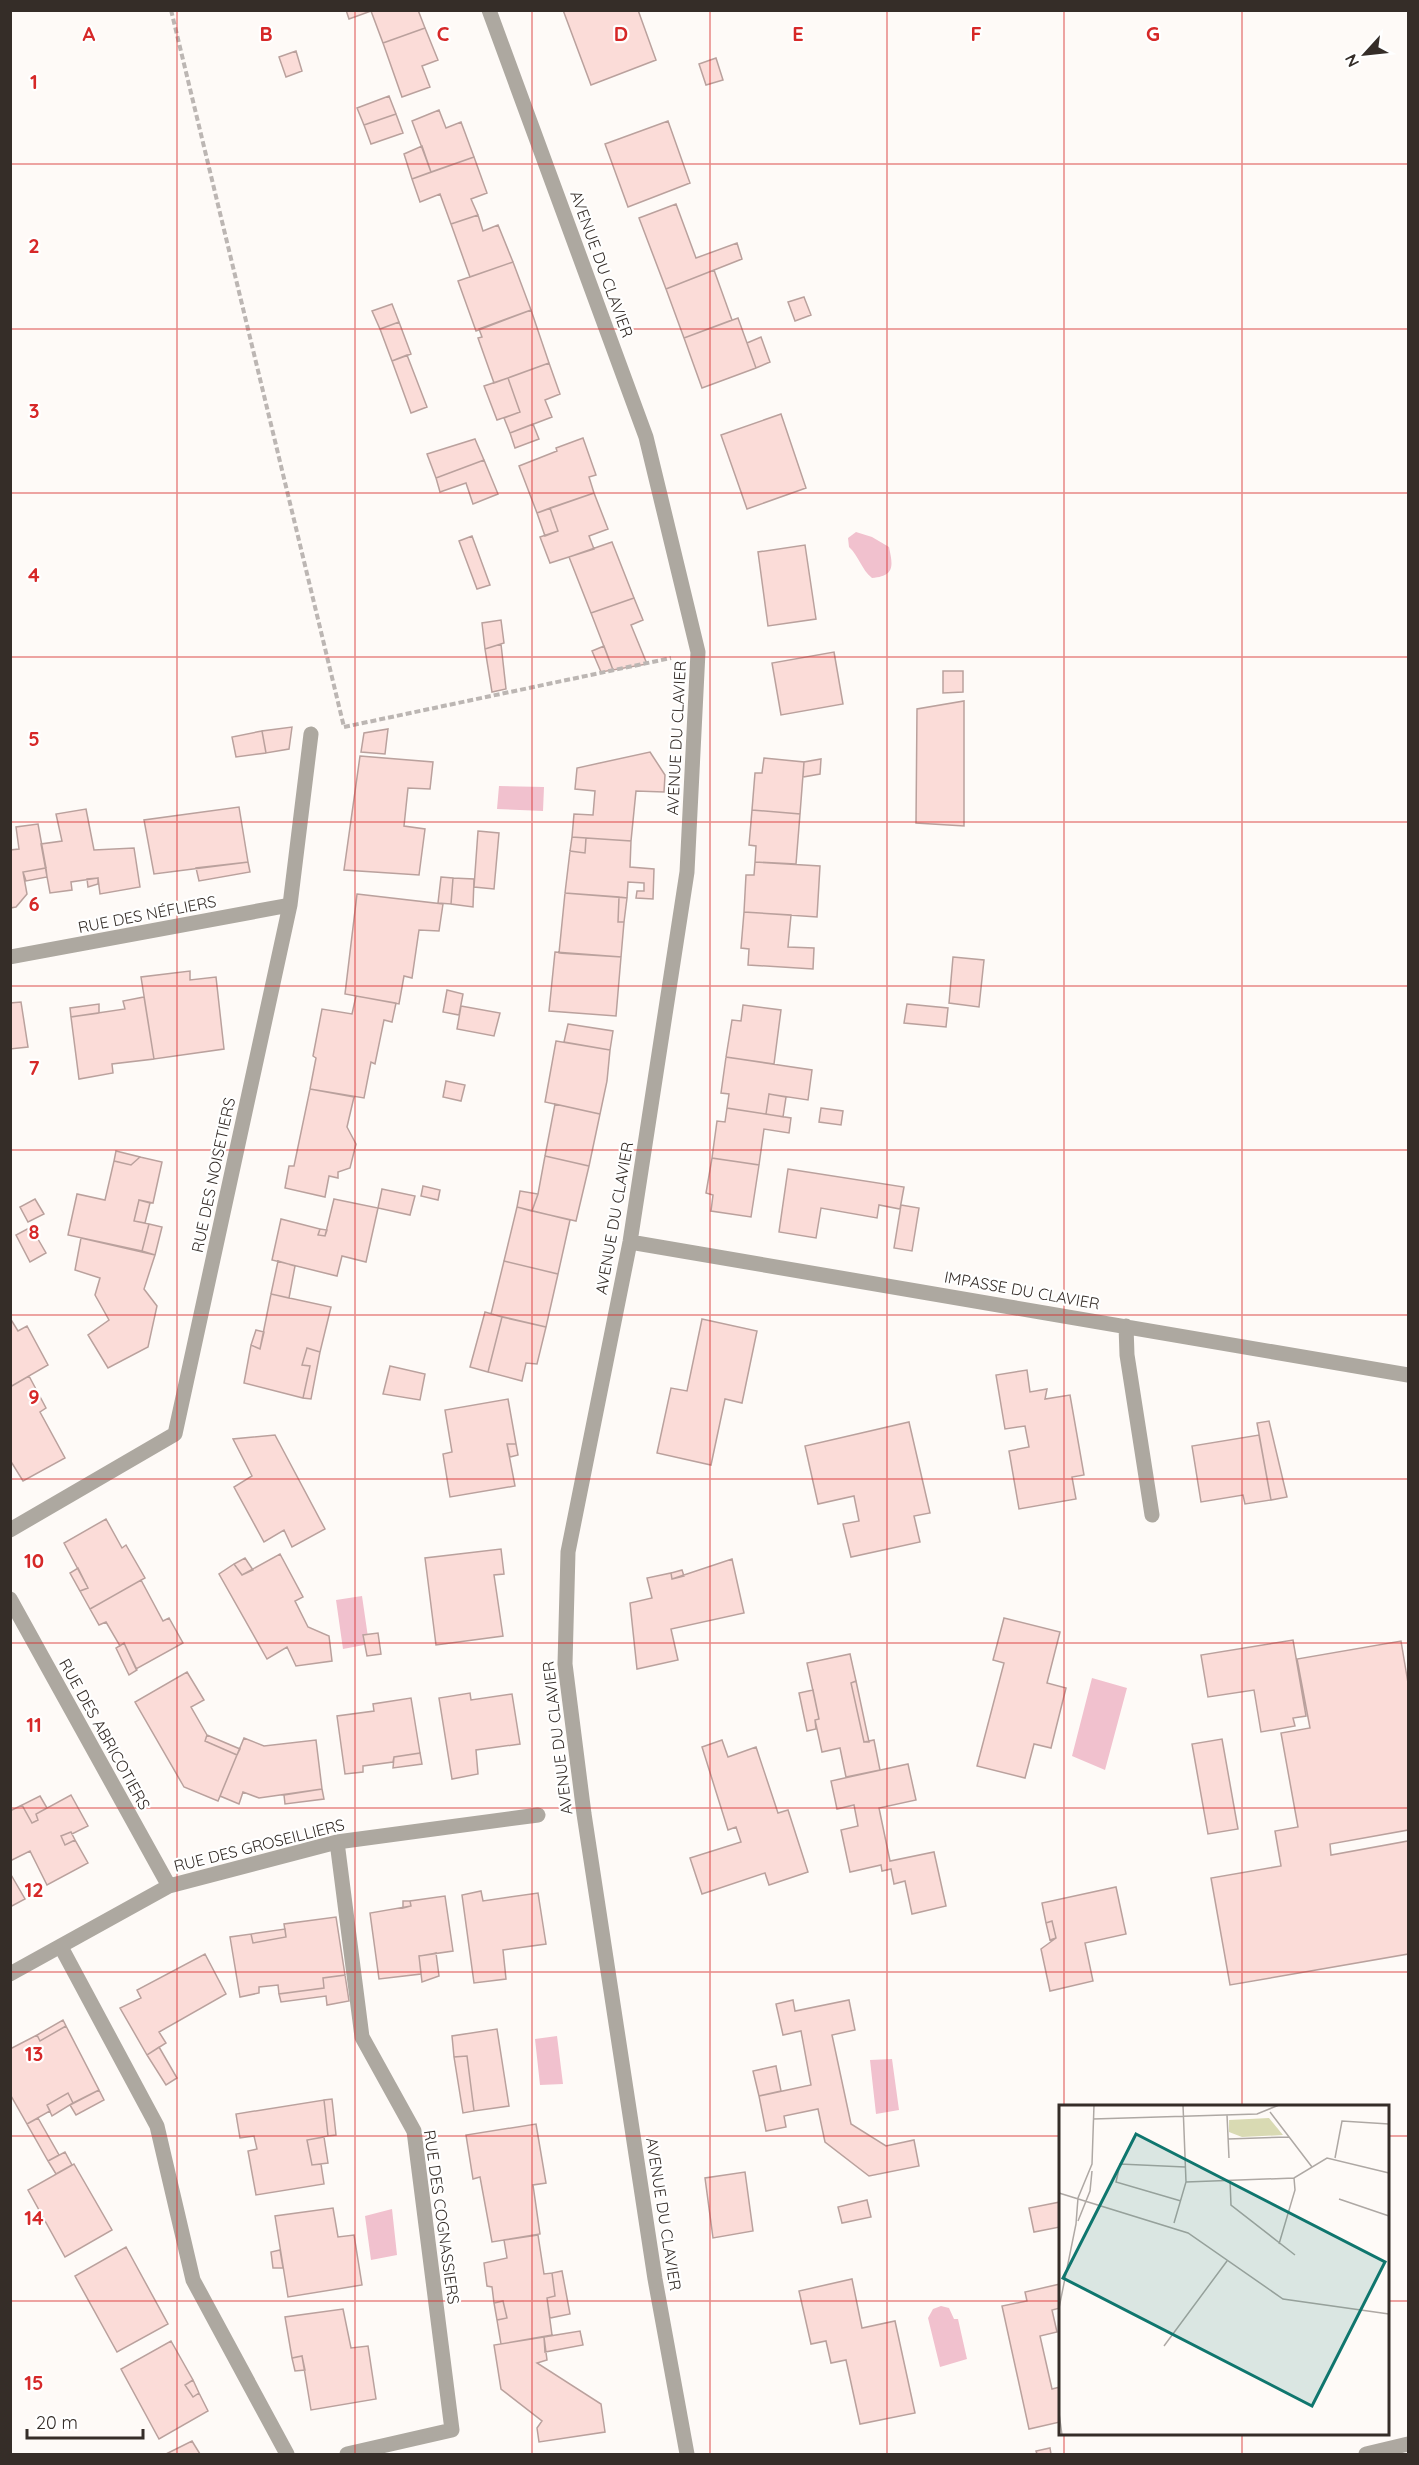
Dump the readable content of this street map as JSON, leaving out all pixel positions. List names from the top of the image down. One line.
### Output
{"streets":{"street":["AVENUE DU CLAVIER","RUE DES NÉFLIERS","RUE DES NOISETIERS","IMPASSE DU CLAVIER","RUE DES ABRICOTIERS","RUE DES GROSEILLIERS","RUE DES COGNASSIERS"]},"crossings":[["AVENUE DU CLAVIER","IMPASSE DU CLAVIER"],["RUE DES NÉFLIERS","RUE DES NOISETIERS"],["RUE DES ABRICOTIERS","RUE DES GROSEILLIERS"],["RUE DES GROSEILLIERS","RUE DES COGNASSIERS"]],"scale_bar":"20 m","north":"bottom left","grid":{"columns":["A","B","C","D","E","F","G"],"rows":["1","2","3","4","5","6","7","8","9","10","11","12","13","14","15"]}}
